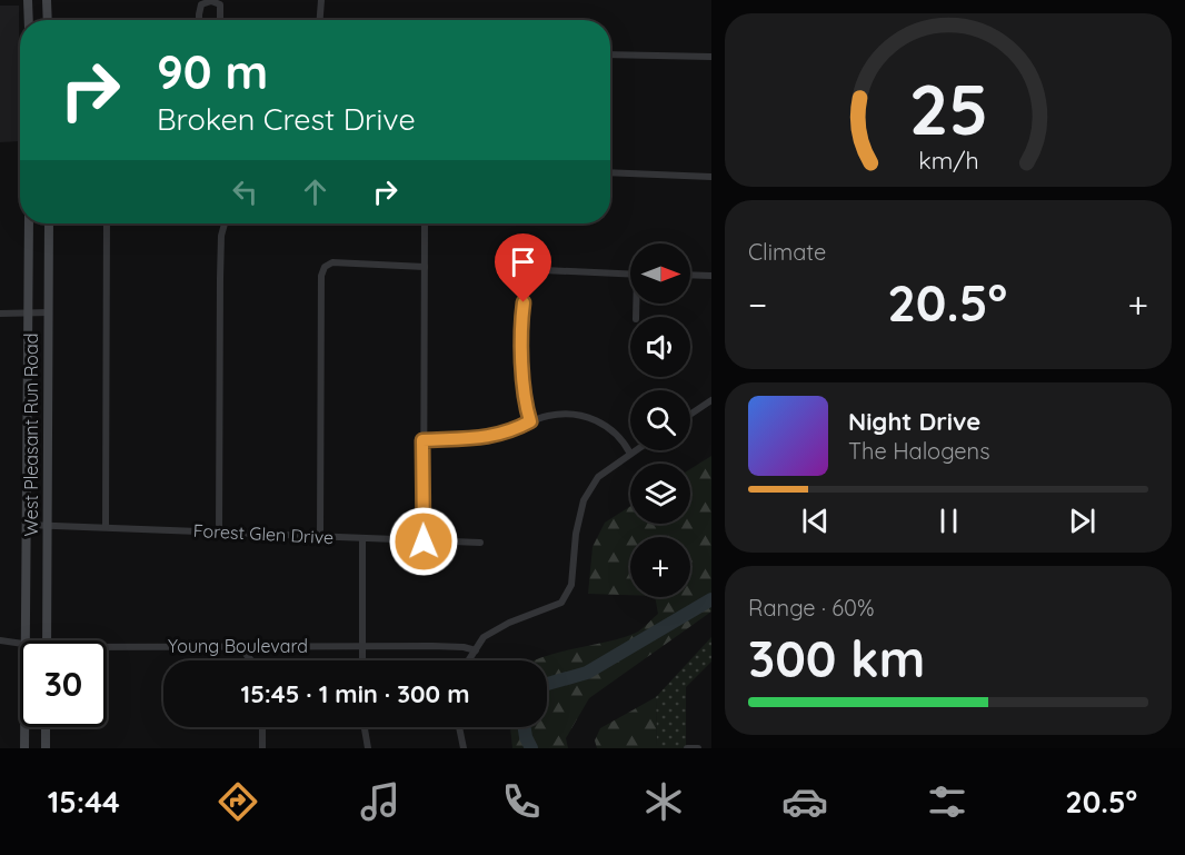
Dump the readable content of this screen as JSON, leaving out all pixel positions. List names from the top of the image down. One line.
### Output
{"streets":{"main road":["West Pleasant Run Road"],"street":["Forest Glen Drive","Young Boulevard"]},"crossings":[["West Pleasant Run Road","Forest Glen Drive"]],"north":"right","page":{"turn":["90 m","Broken Crest Drive"],"tile":["Climate",["Range · 60%","300 km"]],"map_buttons":"+","heat":["−","20.5°","+"],"song":["Night Drive","The Halogens"],"limit":"30","trip":"15:45 · 1 min · 300 m","tabs":["15:44","20.5°"],"gauge":["25","km/h"]}}
